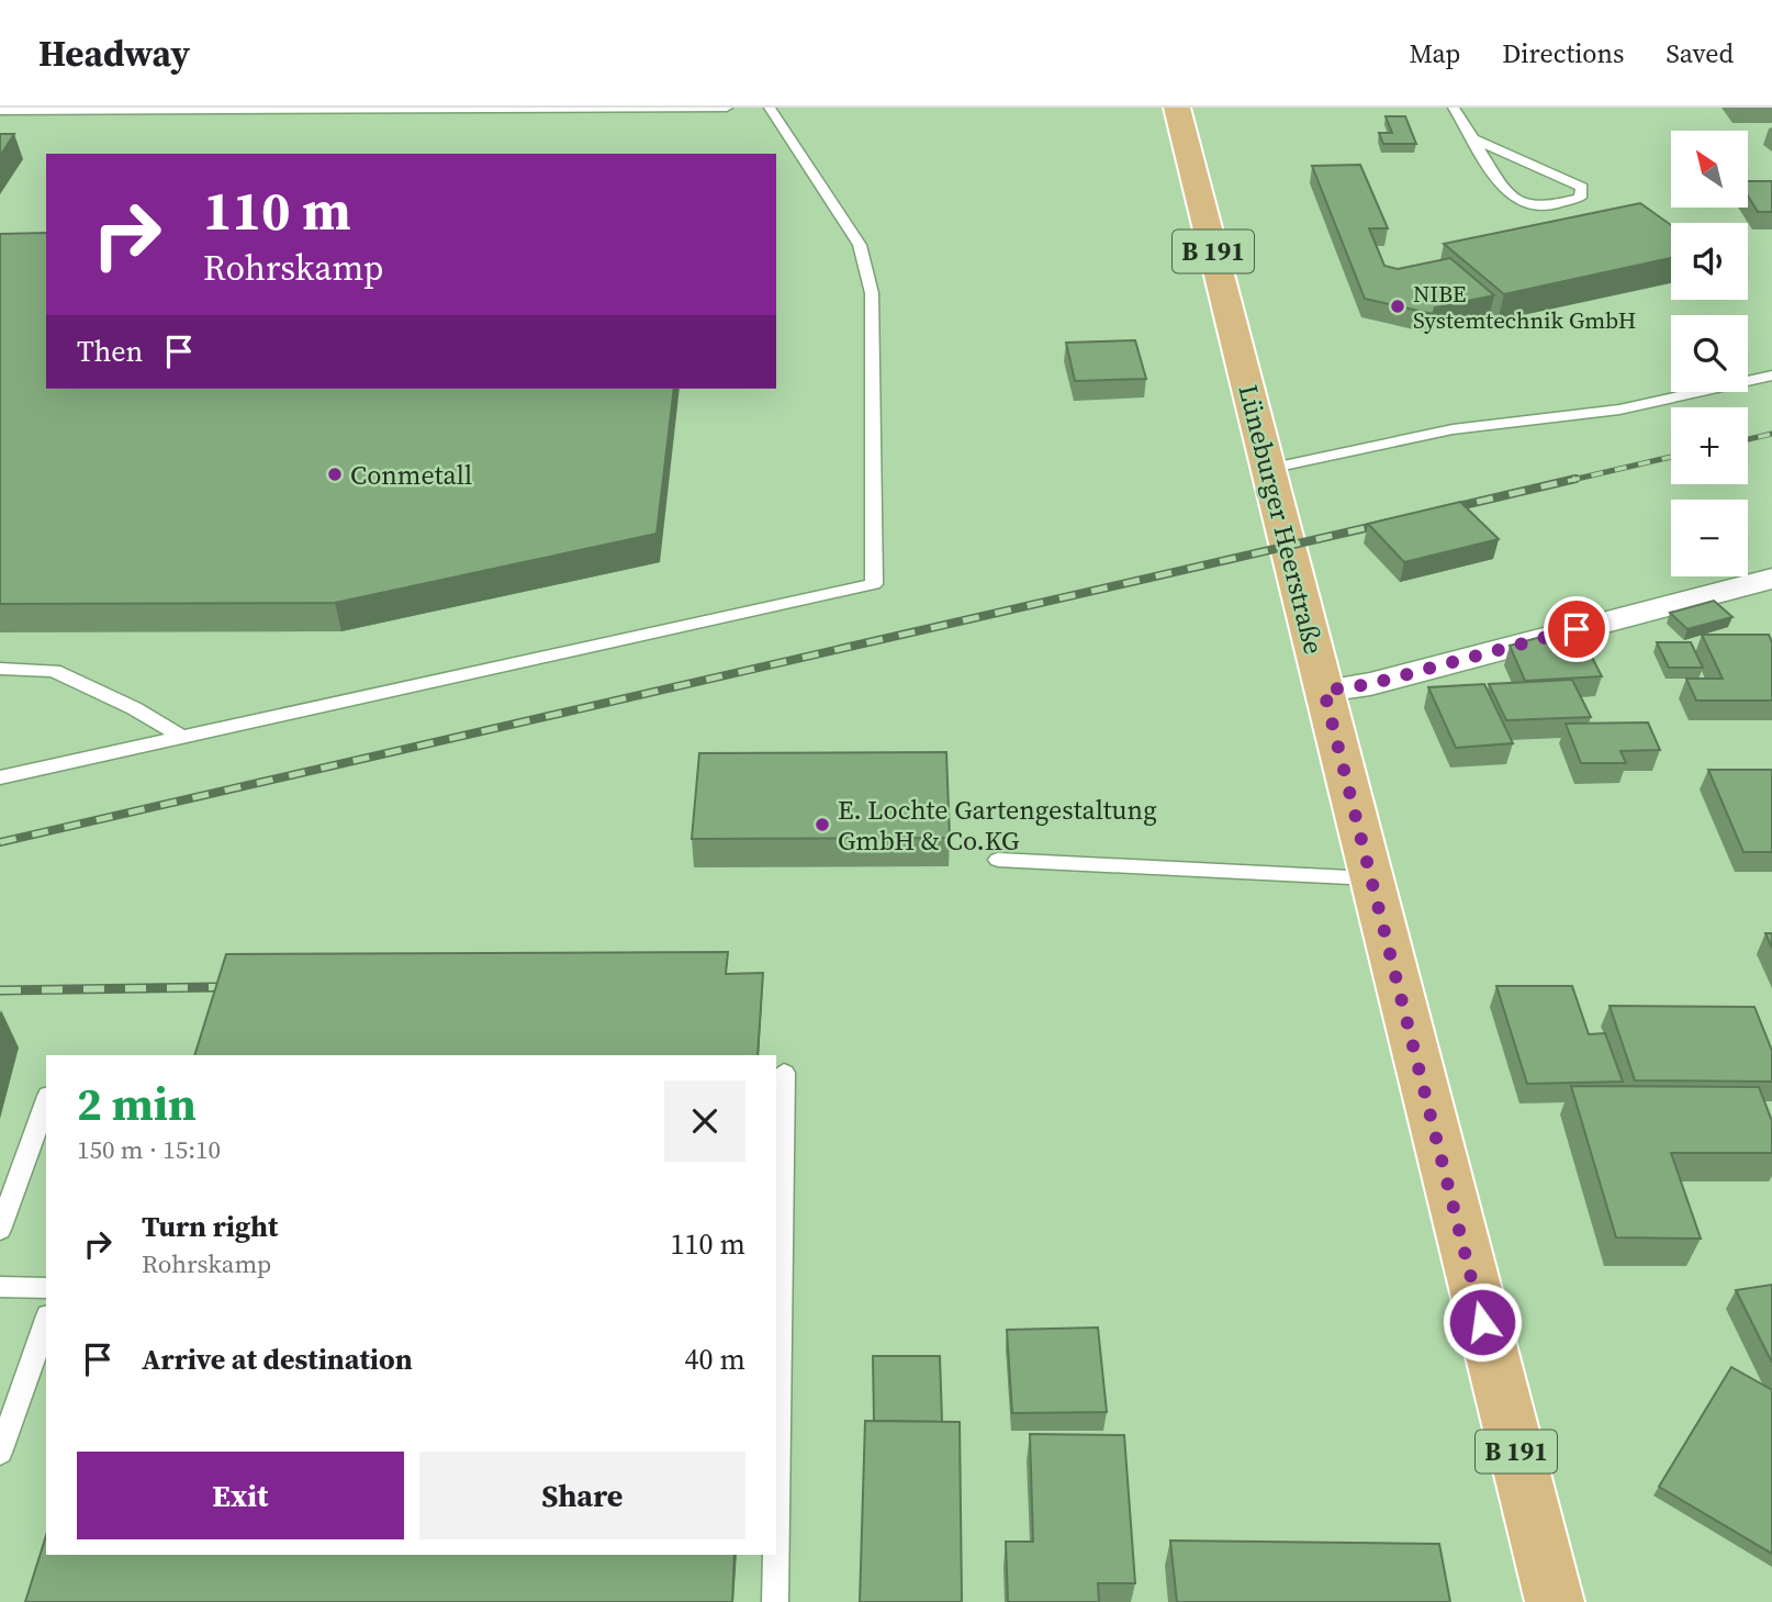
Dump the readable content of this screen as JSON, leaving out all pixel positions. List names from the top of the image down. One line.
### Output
{"streets":{"main road":["B 191","Lüneburger Heerstraße"]},"places":["NIBE Systemtechnik GmbH","Conmetall","E. Lochte Gartengestaltung GmbH & Co.KG"],"north":"top left","page":{"header":"Headway","nav":["Map","Directions","Saved"],"map_buttons":["+","−"],"turn":["110 m","Rohrskamp"],"then":"Then","heading":["2 min","150 m · 15:10"],"list":[{"name":"Turn right","note":"Rohrskamp","value":"110 m"},{"name":"Arrive at destination","value":"40 m"}],"buttons":["Exit","Share"]}}
